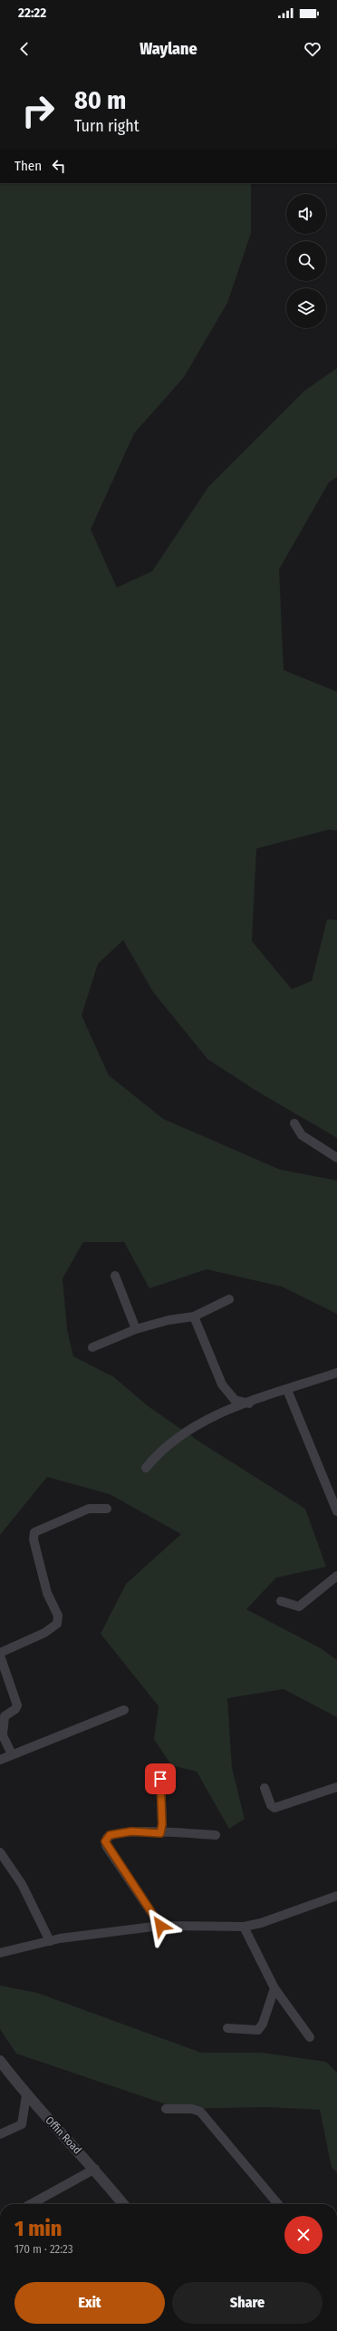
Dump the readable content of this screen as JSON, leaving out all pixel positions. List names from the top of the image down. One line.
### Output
{"streets":{"street":["Offin Road"]},"page":{"status":"22:22","header":"Waylane","turn":["80 m","Turn right"],"then":"Then","heading":["1 min","170 m · 22:23"],"buttons":["Exit","Share"]}}
